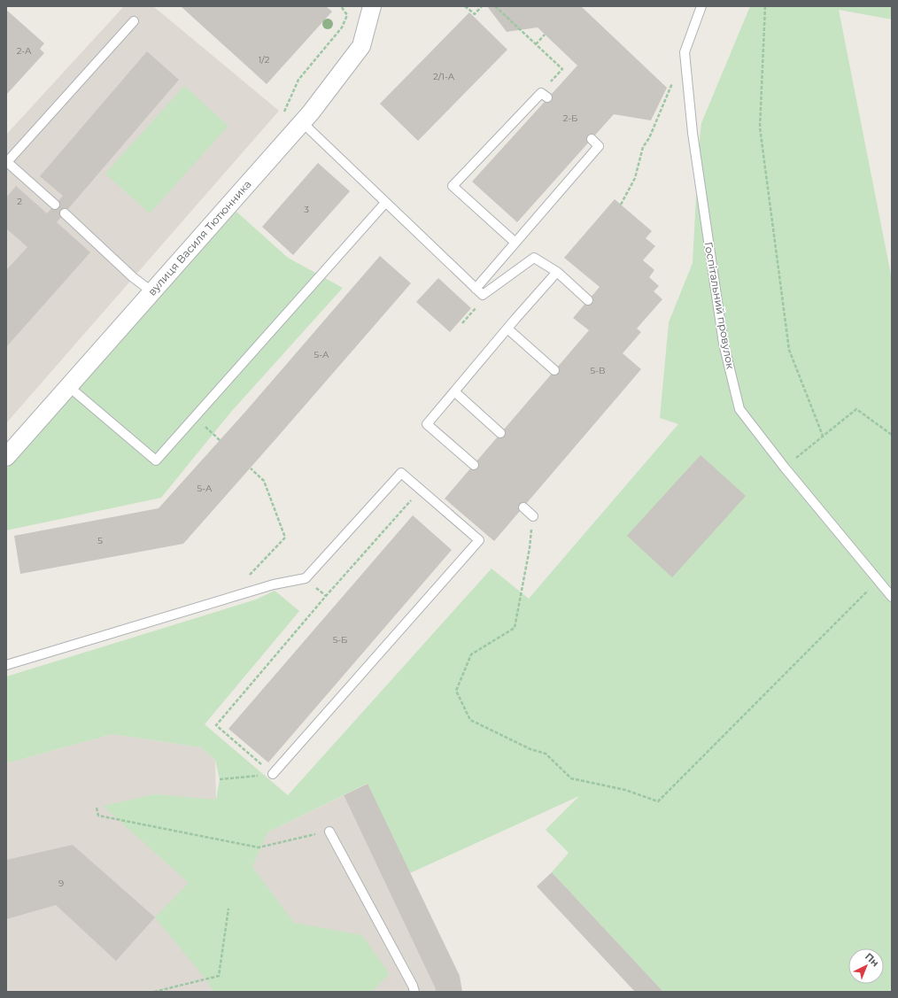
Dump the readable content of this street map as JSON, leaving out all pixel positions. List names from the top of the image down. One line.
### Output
{"streets":{"street":["вулиця Василя Тютюнника"],"lane":["Госпітальний провулок"]},"house_numbers":["2-А","1/2","2/1-А","2-Б","2","3","5-А","5-В","5-А","5","5-Б","9"],"north":"top right"}
